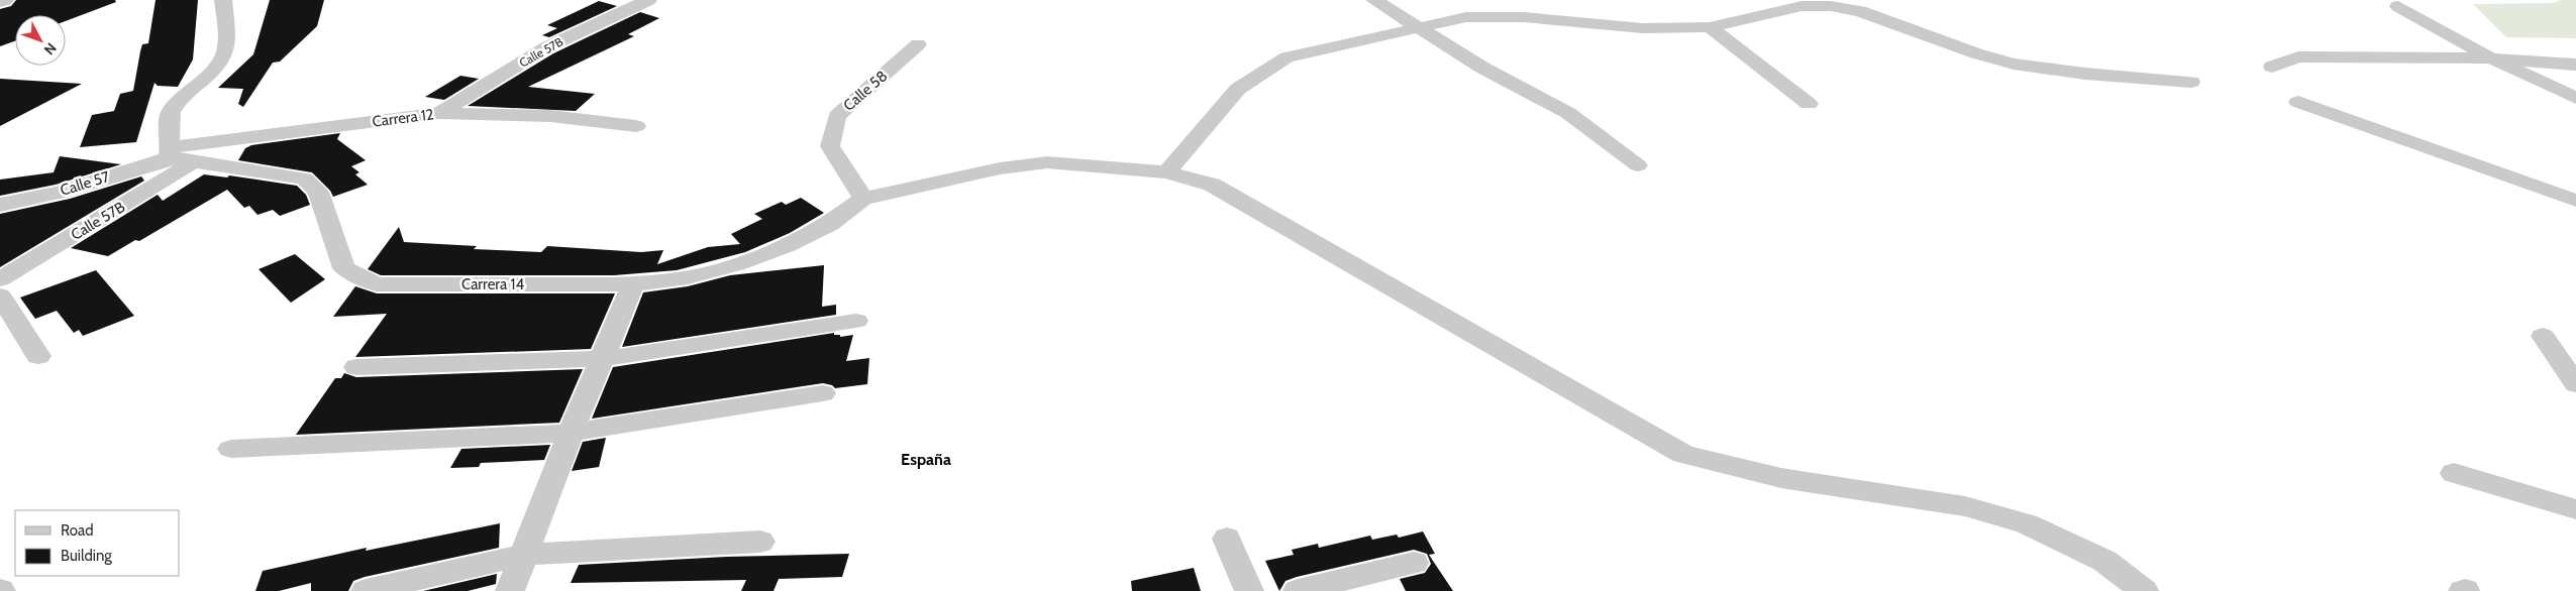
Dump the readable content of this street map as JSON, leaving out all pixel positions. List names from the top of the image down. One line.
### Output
{"streets":{"street":["Calle 57B","Calle 58","Carrera 12","Calle 57","Carrera 14"]},"crossings":[["Calle 57B","Carrera 12"],["Calle 57B","Carrera 14"],["Calle 58","Carrera 14"],["Carrera 12","Calle 57"],["Carrera 12","Carrera 14"],["Calle 57","Carrera 14"]],"districts":["España"],"legend":["Road","Building"],"north":"bottom right"}
